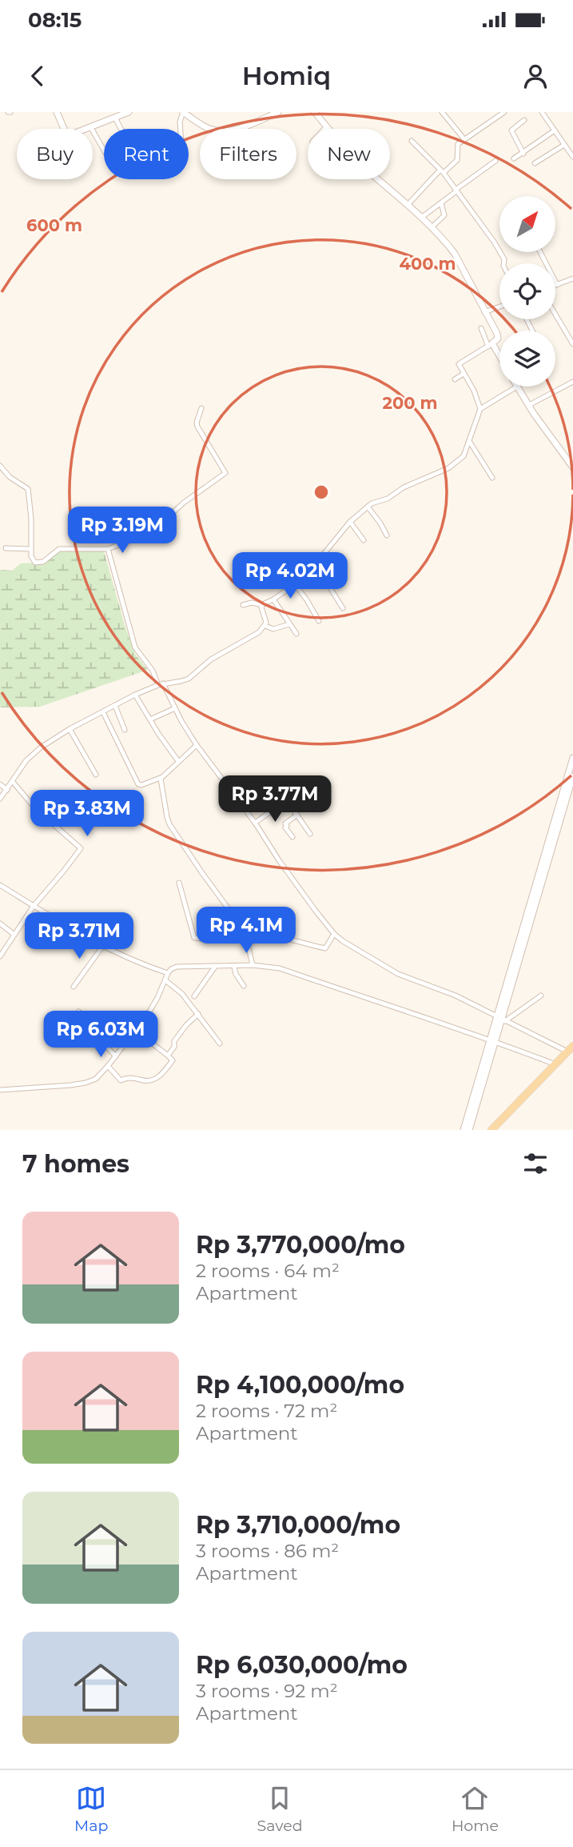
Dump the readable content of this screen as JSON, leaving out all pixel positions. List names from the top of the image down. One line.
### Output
{"north":"top right","page":{"status":"08:15","header":"Homiq","chip":["Buy","Rent","Filters","New"],"price":["Rp 3.19M","Rp 4.02M","Rp 3.77M","Rp 3.83M","Rp 4.1M","Rp 3.71M","Rp 6.03M"],"heading":"7 homes","list":[{"name":"Rp 3,770,000/mo","note":"2 rooms · 64 m² · Apartment"},{"name":"Rp 4,100,000/mo","note":"2 rooms · 72 m² · Apartment"},{"name":"Rp 3,710,000/mo","note":"3 rooms · 86 m² · Apartment"},{"name":"Rp 6,030,000/mo","note":"3 rooms · 92 m² · Apartment"}],"tabs":["Map","Saved","Home"]},"rings":["600 m","400 m","200 m"]}
